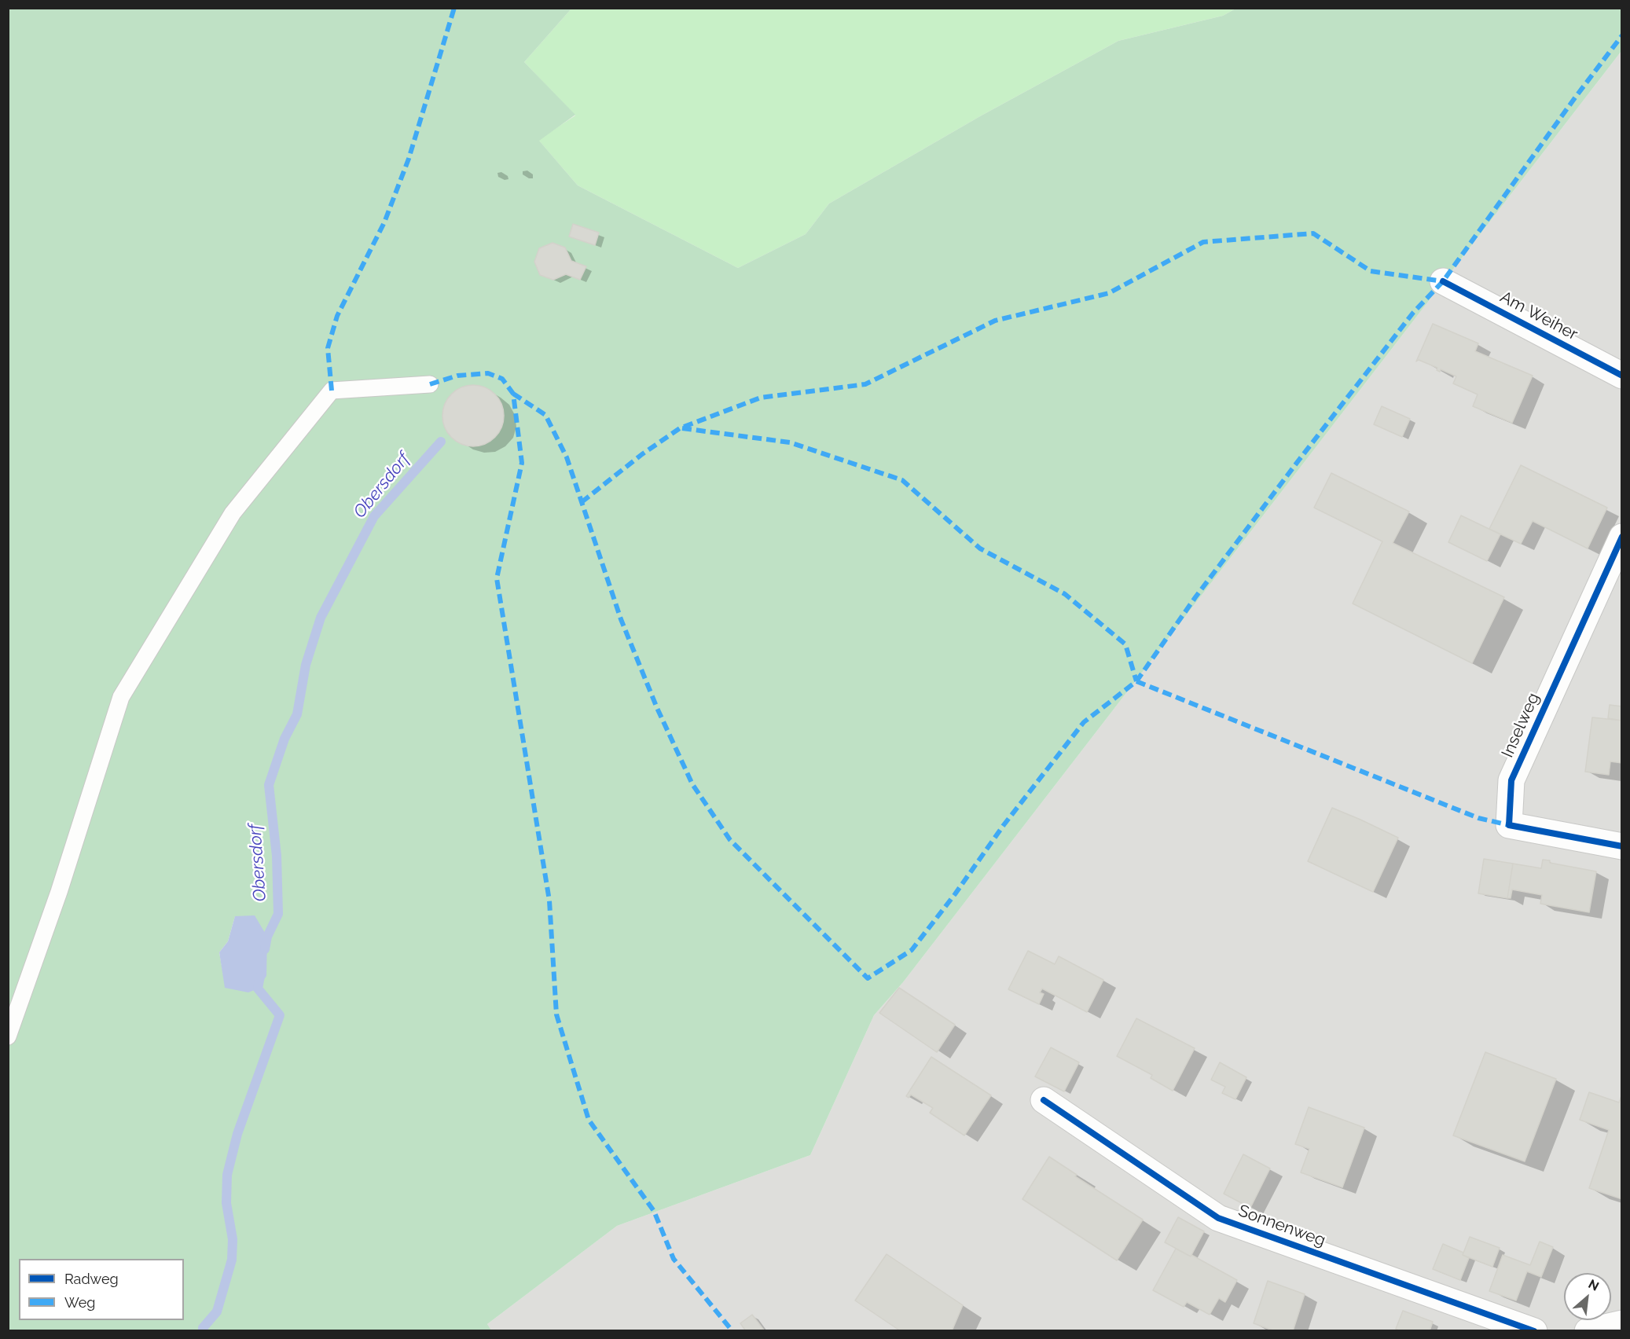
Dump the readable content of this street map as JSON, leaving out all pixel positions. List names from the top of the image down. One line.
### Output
{"streets":{"street":["Am Weiher","Inselweg","Sonnenweg"]},"water":["Obersdorf"],"legend":["Radweg","Weg"],"north":"top right"}
